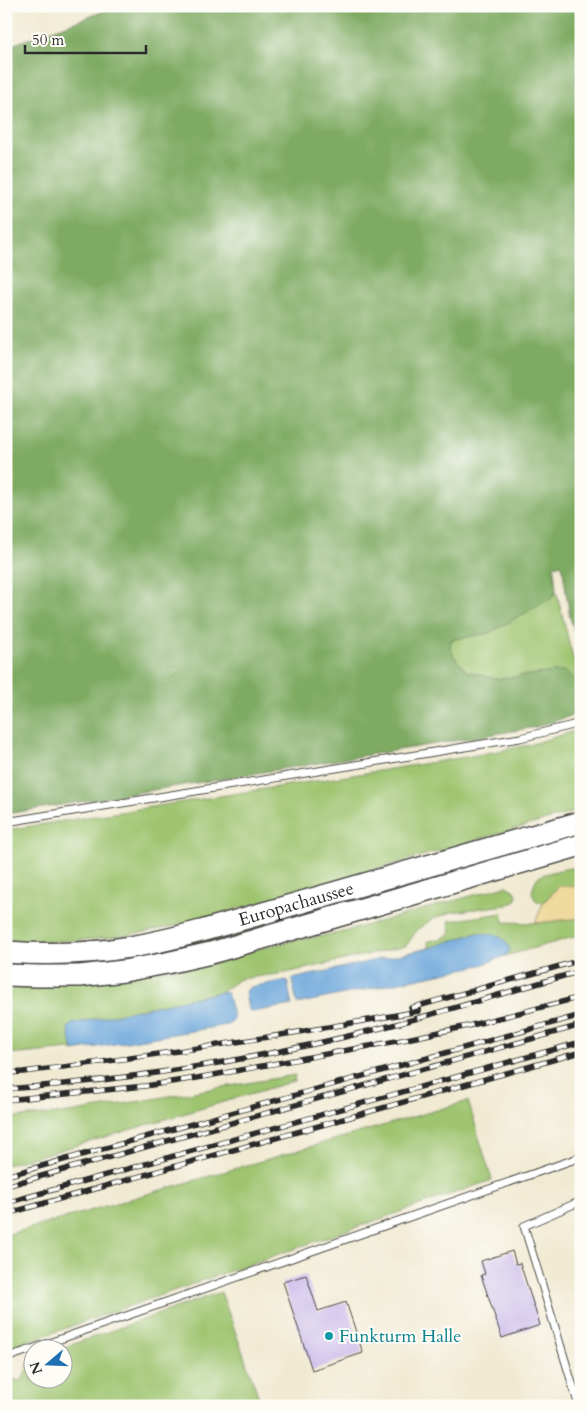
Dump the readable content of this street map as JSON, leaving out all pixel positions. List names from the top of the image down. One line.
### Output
{"streets":{"main road":["Europachaussee"]},"places":["Funkturm Halle"],"scale_bar":"50 m","north":"left"}
